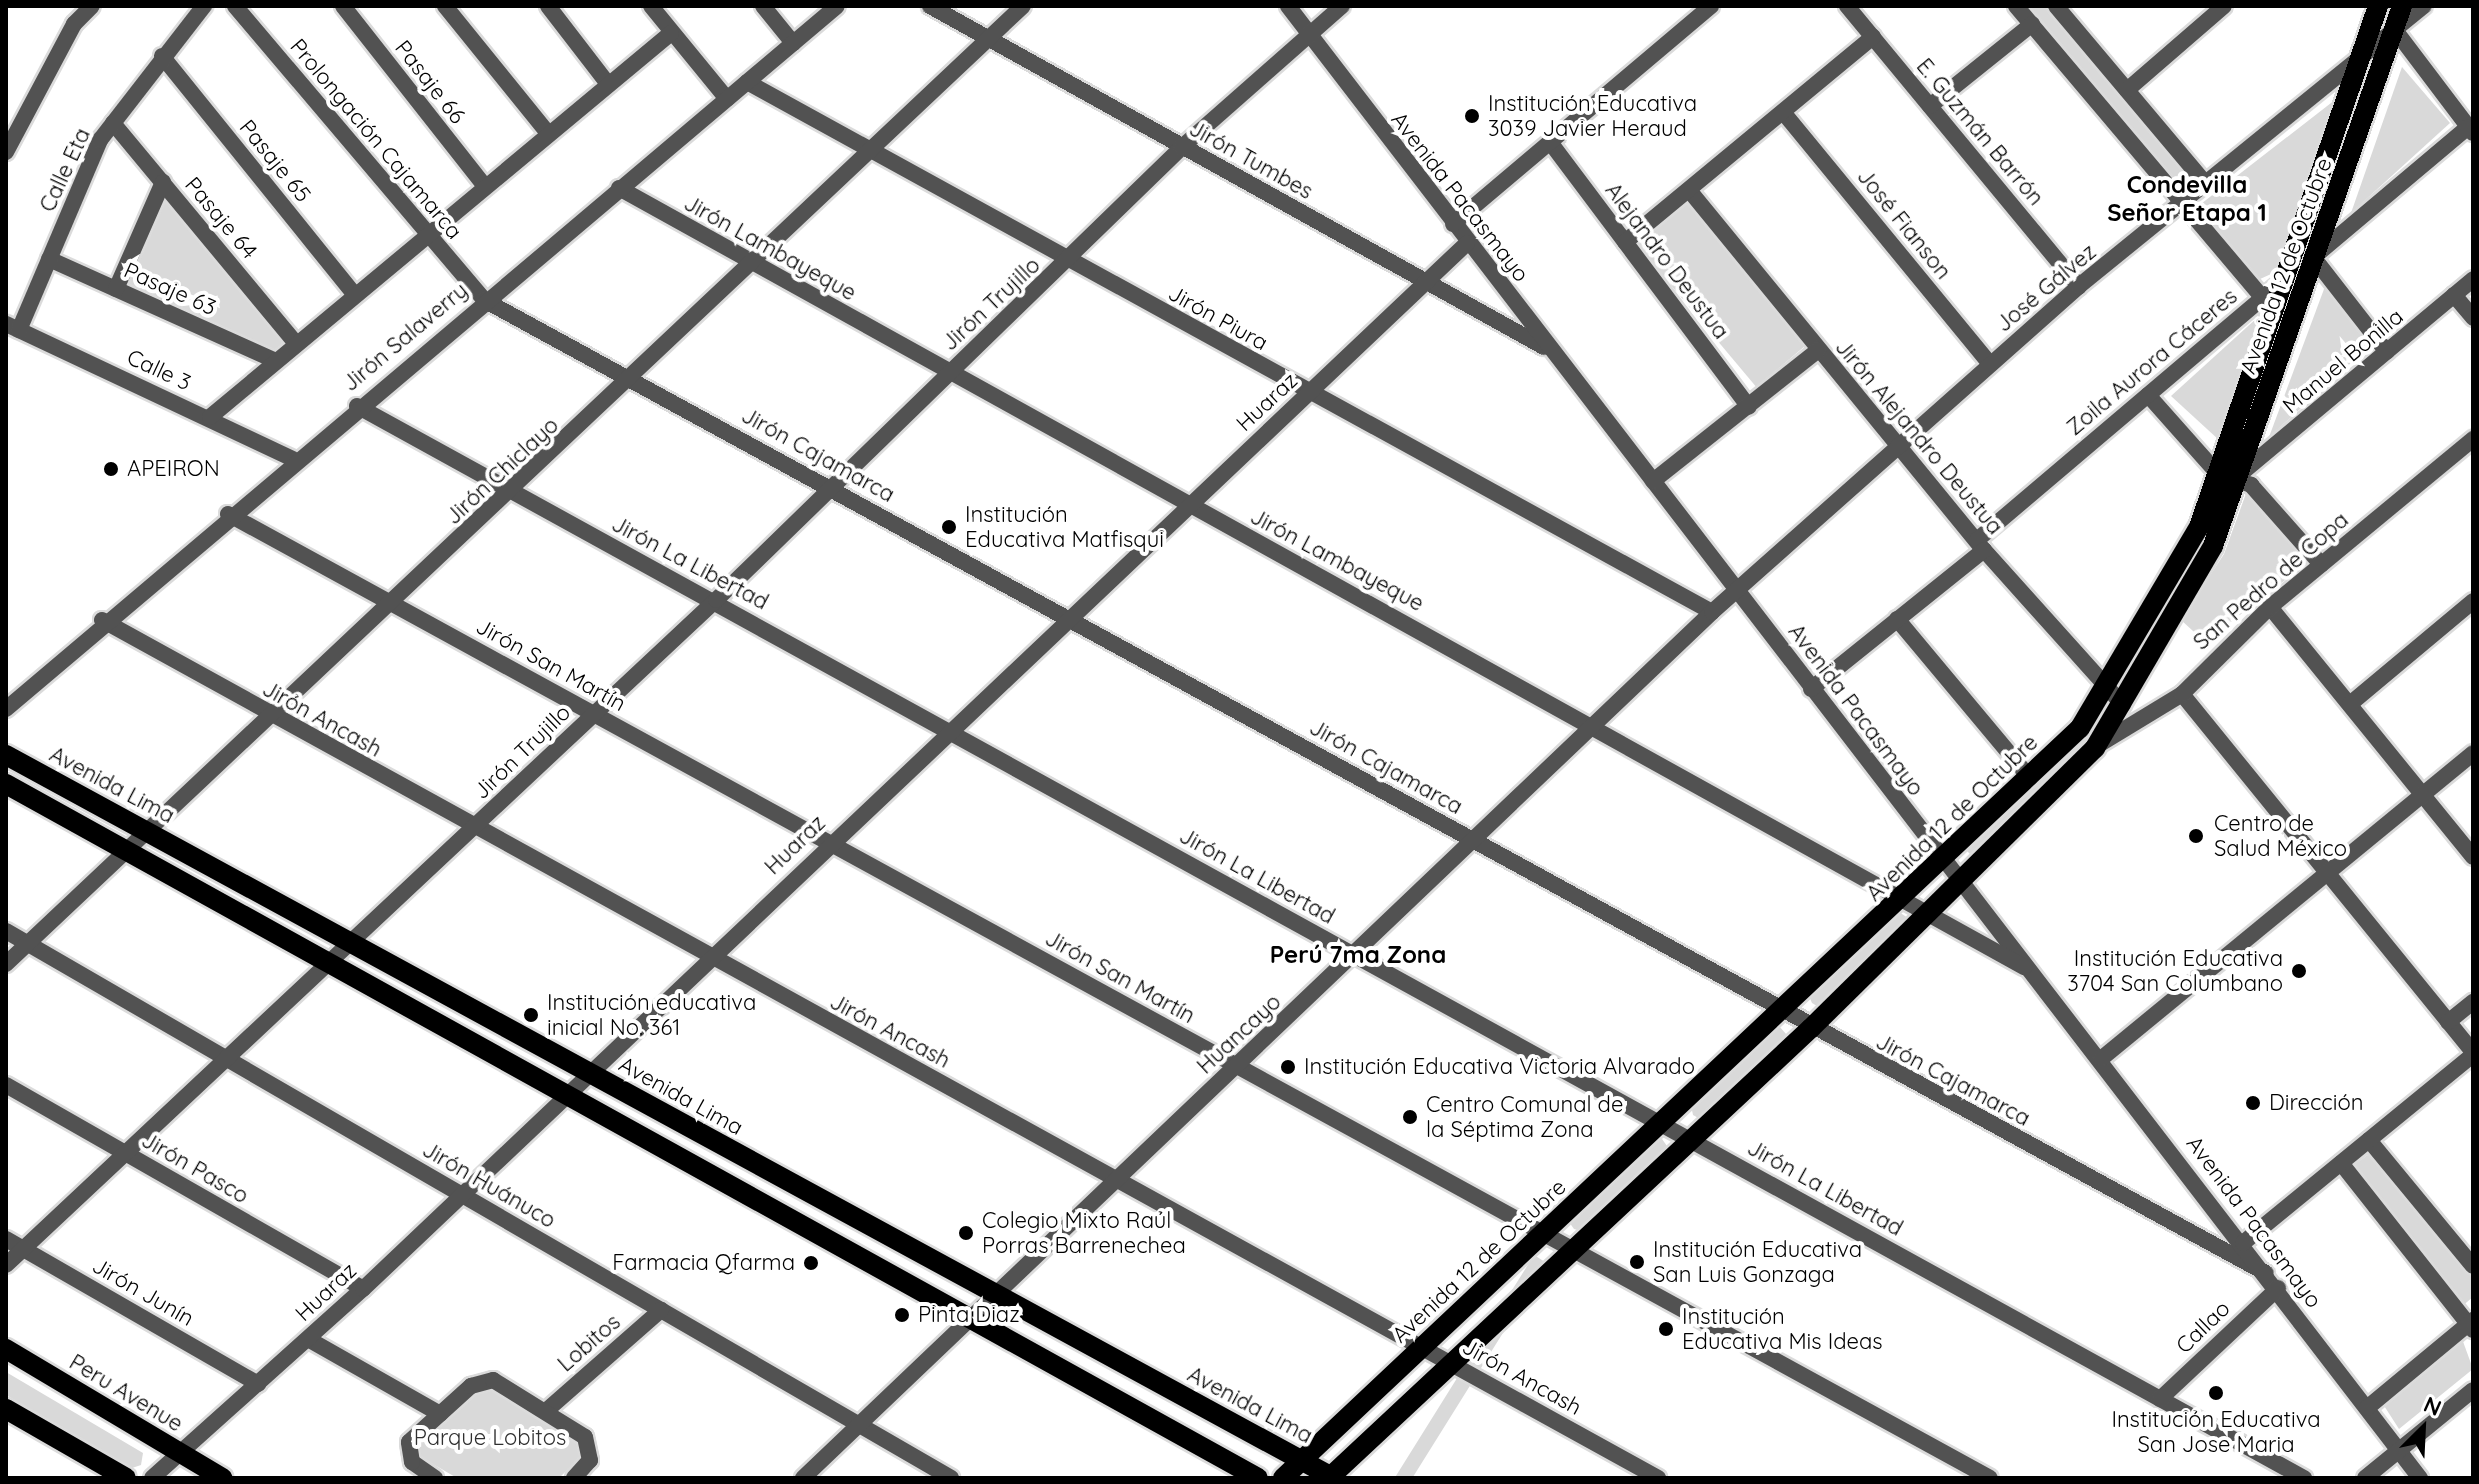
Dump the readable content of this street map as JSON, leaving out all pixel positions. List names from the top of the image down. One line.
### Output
{"streets":{"main road":["Avenida 12 de Octubre","Avenida Lima","Peru Avenue"],"street":["Pasaje 66","E. Guzmán Barrón","Prolongación Cajamarca","Jirón Tumbes","Pasaje 65","Calle Eta","Avenida Pacasmayo","Pasaje 64","José Fianson","Jirón Lambayeque","Alejandro Deustua","José Gálvez","Pasaje 63","Jirón Trujillo","Jirón Piura","Jirón Salaverry","Manuel Bonilla","Zoila Aurora Cáceres","Calle 3","Huaraz","Jirón Alejandro Deustua","Jirón Cajamarca","Jirón Chiclayo","Jirón La Libertad","San Pedro de Copa","Jirón San Martín","Jirón Ancash","Huancayo","Jirón Pasco","Jirón Huánuco","Jirón Junín","Callao","Lobitos"]},"crossings":[["E. Guzmán Barrón","José Gálvez"],["Prolongación Cajamarca","Jirón Salaverry"],["Prolongación Cajamarca","Jirón Cajamarca"],["Jirón Tumbes","Avenida Pacasmayo"],["Jirón Tumbes","Jirón Trujillo"],["Jirón Tumbes","Huaraz"],["Jirón Tumbes","Jirón Chiclayo"],["Pasaje 65","Calle Eta"],["Calle Eta","Pasaje 64"],["Calle Eta","Pasaje 63"],["Calle Eta","Calle 3"],["Avenida Pacasmayo","Jirón Lambayeque"],["Avenida Pacasmayo","Avenida 12 de Octubre"],["Avenida Pacasmayo","José Gálvez"],["Avenida Pacasmayo","Jirón Trujillo"],["Avenida Pacasmayo","Zoila Aurora Cáceres"],["Avenida Pacasmayo","Huaraz"],["Avenida Pacasmayo","Jirón Cajamarca"],["Avenida Pacasmayo","Huancayo"],["Avenida Pacasmayo","Callao"],["José Fianson","José Gálvez"],["Jirón Lambayeque","Avenida 12 de Octubre"],["Jirón Lambayeque","Jirón Trujillo"],["Jirón Lambayeque","Jirón Salaverry"],["Jirón Lambayeque","Huaraz"],["Jirón Lambayeque","Jirón Chiclayo"],["Jirón Lambayeque","Huancayo"],["Avenida 12 de Octubre","José Gálvez"],["Avenida 12 de Octubre","Manuel Bonilla"],["Avenida 12 de Octubre","Zoila Aurora Cáceres"],["Avenida 12 de Octubre","Jirón Alejandro Deustua"],["Avenida 12 de Octubre","Jirón Cajamarca"],["Avenida 12 de Octubre","Jirón La Libertad"],["Avenida 12 de Octubre","San Pedro de Copa"],["Avenida 12 de Octubre","Jirón San Martín"],["Avenida 12 de Octubre","Jirón Ancash"],["Avenida 12 de Octubre","Avenida Lima"],["José Gálvez","Jirón Alejandro Deustua"],["José Gálvez","Huancayo"],["Jirón Trujillo","Jirón Piura"],["Jirón Trujillo","Jirón Cajamarca"],["Jirón Trujillo","Jirón La Libertad"],["Jirón Trujillo","Jirón San Martín"],["Jirón Trujillo","Jirón Ancash"],["Jirón Trujillo","Avenida Lima"],["Jirón Trujillo","Jirón Pasco"],["Jirón Trujillo","Jirón Huánuco"],["Jirón Trujillo","Jirón Junín"],["Jirón Piura","Jirón Salaverry"],["Jirón Piura","Huaraz"],["Jirón Piura","Jirón Chiclayo"],["Jirón Piura","Huancayo"],["Jirón Salaverry","Calle 3"],["Jirón Salaverry","Jirón Cajamarca"],["Jirón Salaverry","Jirón La Libertad"],["Jirón Salaverry","Jirón San Martín"],["Jirón Salaverry","Jirón Ancash"],["Zoila Aurora Cáceres","Jirón Alejandro Deustua"],["Huaraz","Jirón Cajamarca"],["Huaraz","Jirón La Libertad"],["Huaraz","Jirón San Martín"],["Huaraz","Jirón Ancash"],["Huaraz","Avenida Lima"],["Huaraz","Jirón Pasco"],["Huaraz","Jirón Huánuco"],["Huaraz","Jirón Junín"],["Huaraz","Peru Avenue"],["Jirón Cajamarca","Jirón Chiclayo"],["Jirón Cajamarca","Huancayo"],["Jirón Chiclayo","Jirón La Libertad"],["Jirón Chiclayo","Jirón San Martín"],["Jirón Chiclayo","Jirón Ancash"],["Jirón Chiclayo","Avenida Lima"],["Jirón Chiclayo","Jirón Huánuco"],["Jirón La Libertad","Huancayo"],["Jirón La Libertad","Callao"],["Jirón San Martín","Huancayo"],["Jirón Ancash","Huancayo"],["Avenida Lima","Huancayo"],["Huancayo","Jirón Huánuco"],["Jirón Huánuco","Lobitos"]],"districts":["Condevilla Señor Etapa 1","Perú 7ma Zona"],"parks":["Parque Lobitos"],"places":["Institución Educativa 3039 Javier Heraud","APEIRON","Institución Educativa Matfisqui","Centro de Salud México","Institución Educativa 3704 San Columbano","Institución educativa inicial No. 361","Institución Educativa Victoria Alvarado","Dirección","Centro Comunal de la Séptima Zona","Colegio Mixto Raúl Porras Barrenechea","Institución Educativa San Luis Gonzaga","Farmacia Qfarma","Pinta Diaz","Institución Educativa Mis Ideas","Institución Educativa San Jose Maria"],"north":"top right"}
